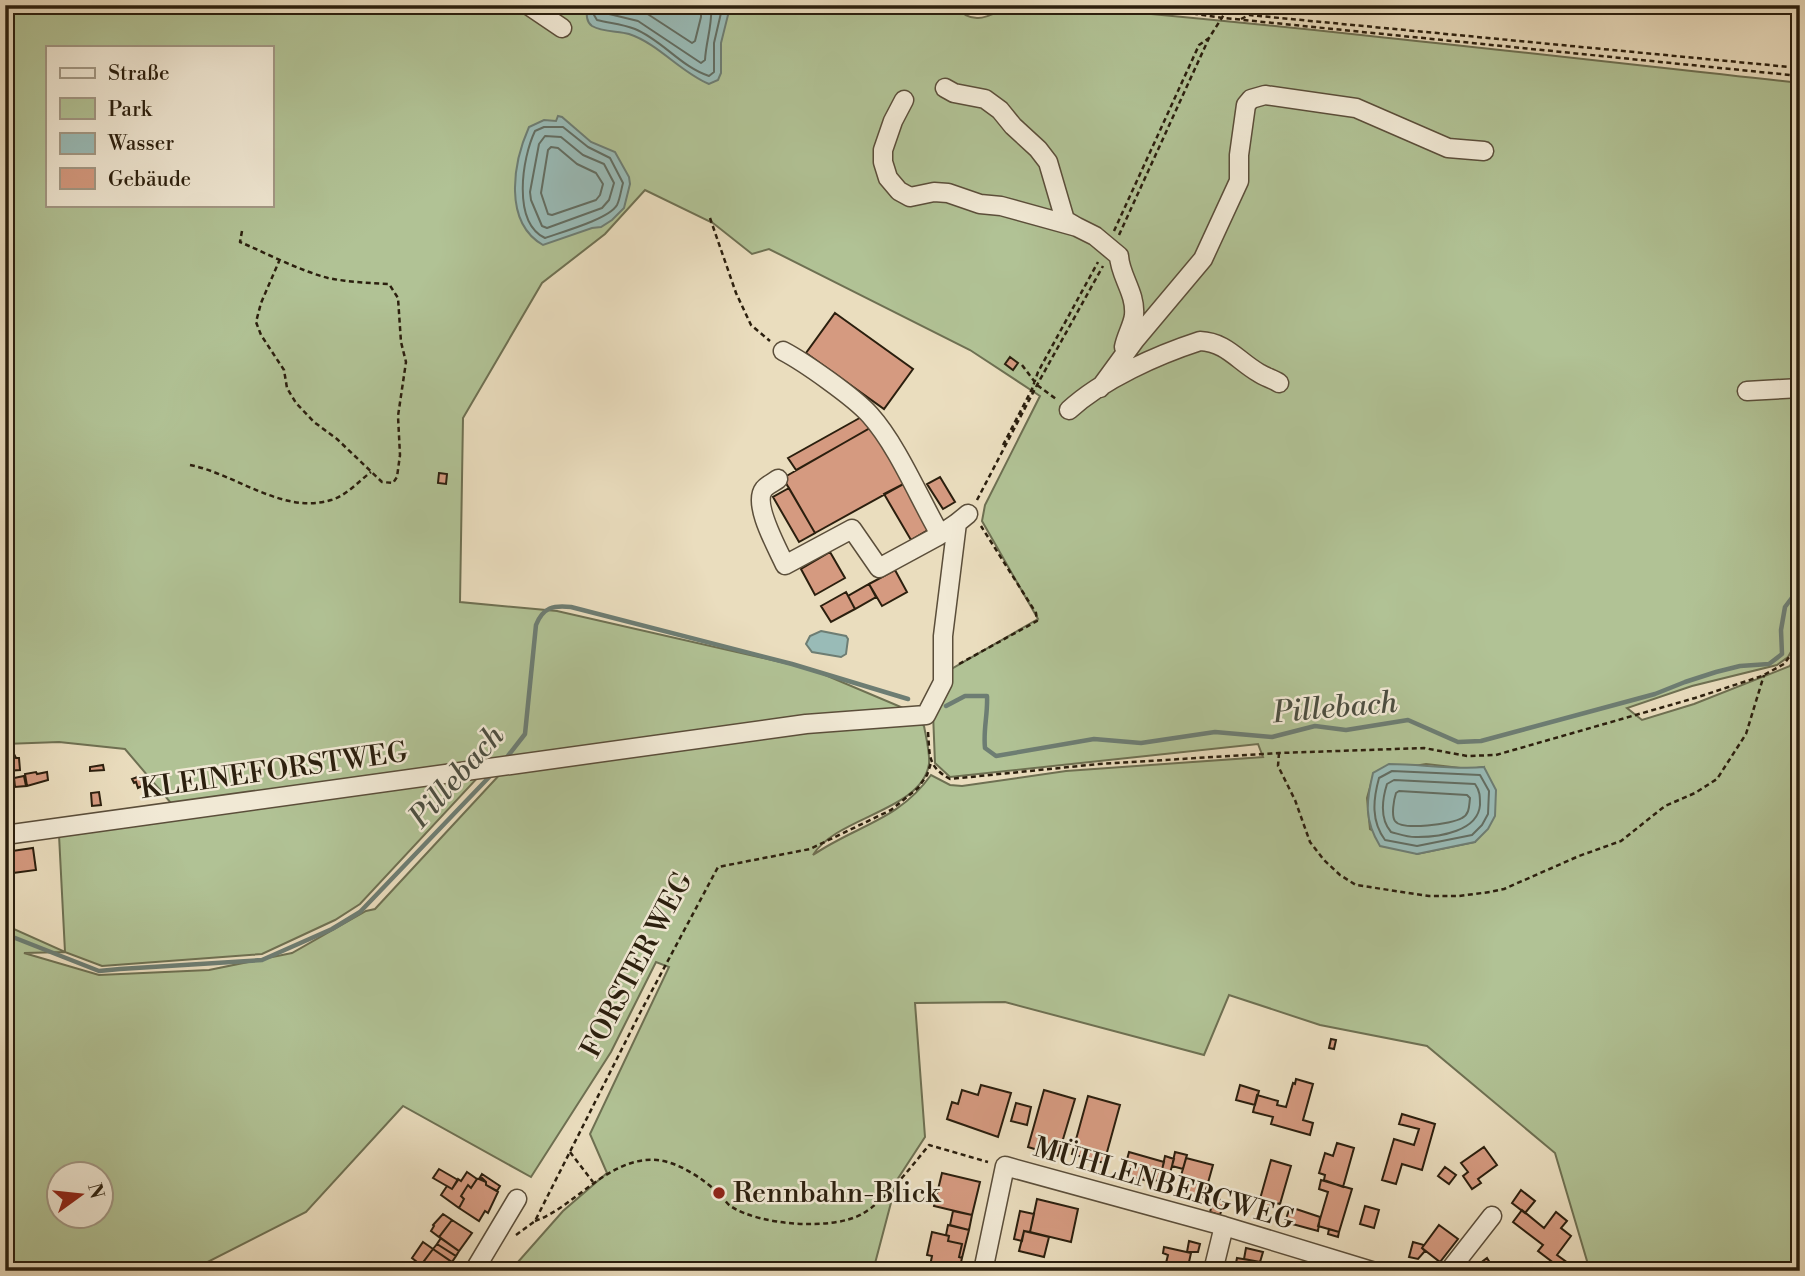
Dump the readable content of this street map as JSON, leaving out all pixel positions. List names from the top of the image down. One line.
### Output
{"streets":{"street":["KLEINEFORSTWEG","MÜHLENBERGWEG"],"path":["FORSTER WEG"]},"water":["Pillebach"],"places":["Rennbahn-Blick"],"legend":["Straße","Park","Wasser","Gebäude"],"north":"right"}
